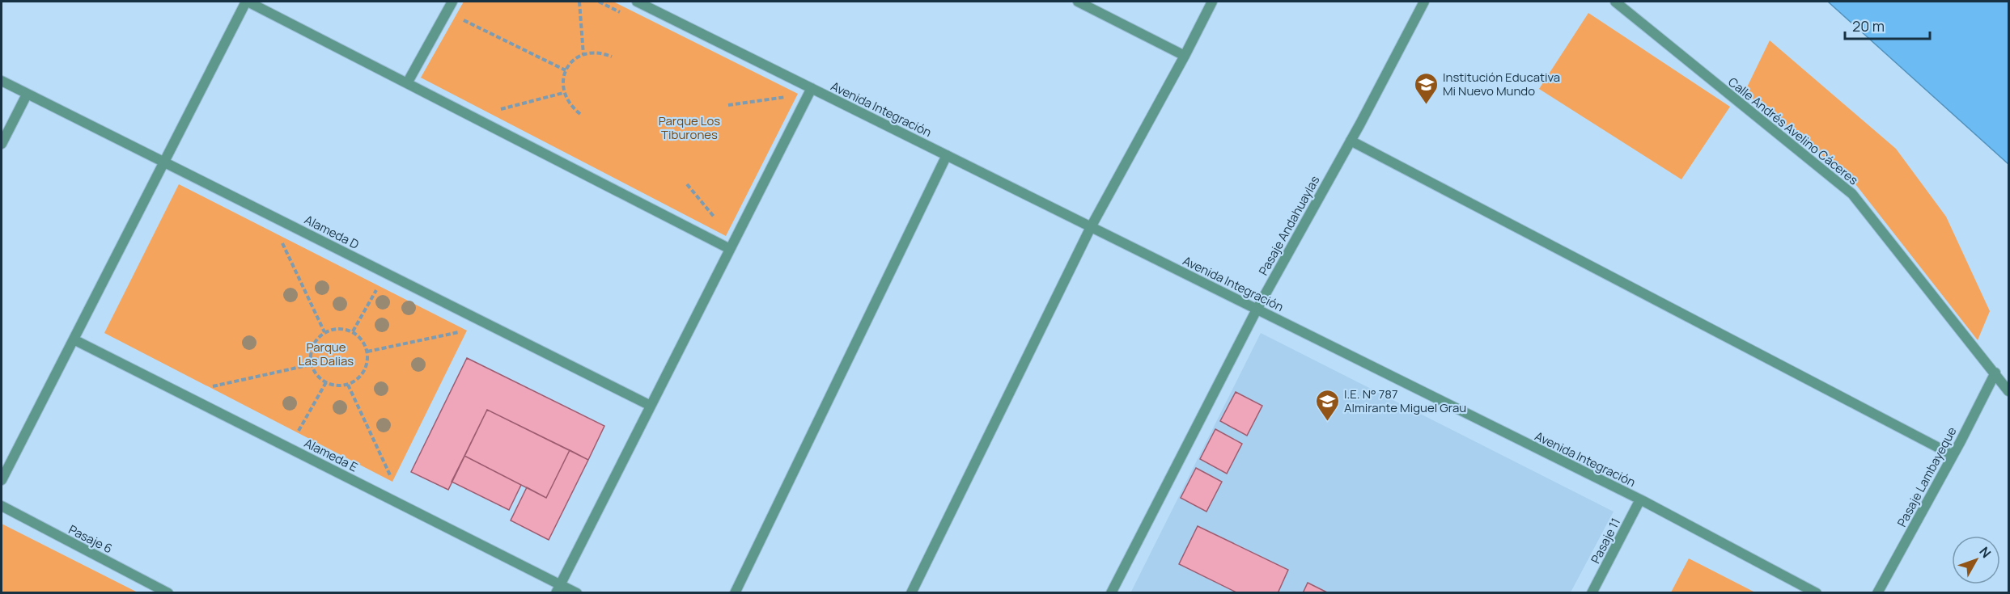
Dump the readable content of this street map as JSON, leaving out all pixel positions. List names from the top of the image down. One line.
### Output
{"streets":{"street":["Avenida Integración","Calle Andrés Avelino Cáceres","Pasaje Andahuaylas","Alameda D","Alameda E","Pasaje Lambayeque","Pasaje 6","Pasaje 11"]},"crossings":[["Avenida Integración","Pasaje Andahuaylas"],["Avenida Integración","Pasaje 11"],["Calle Andrés Avelino Cáceres","Pasaje Lambayeque"]],"parks":["Parque Los Tiburones","Parque Las Dalias"],"places":{"school or university":["Institución Educativa Mi Nuevo Mundo","I.E. N° 787 Almirante Miguel Grau"]},"scale_bar":"20 m","north":"top right"}
